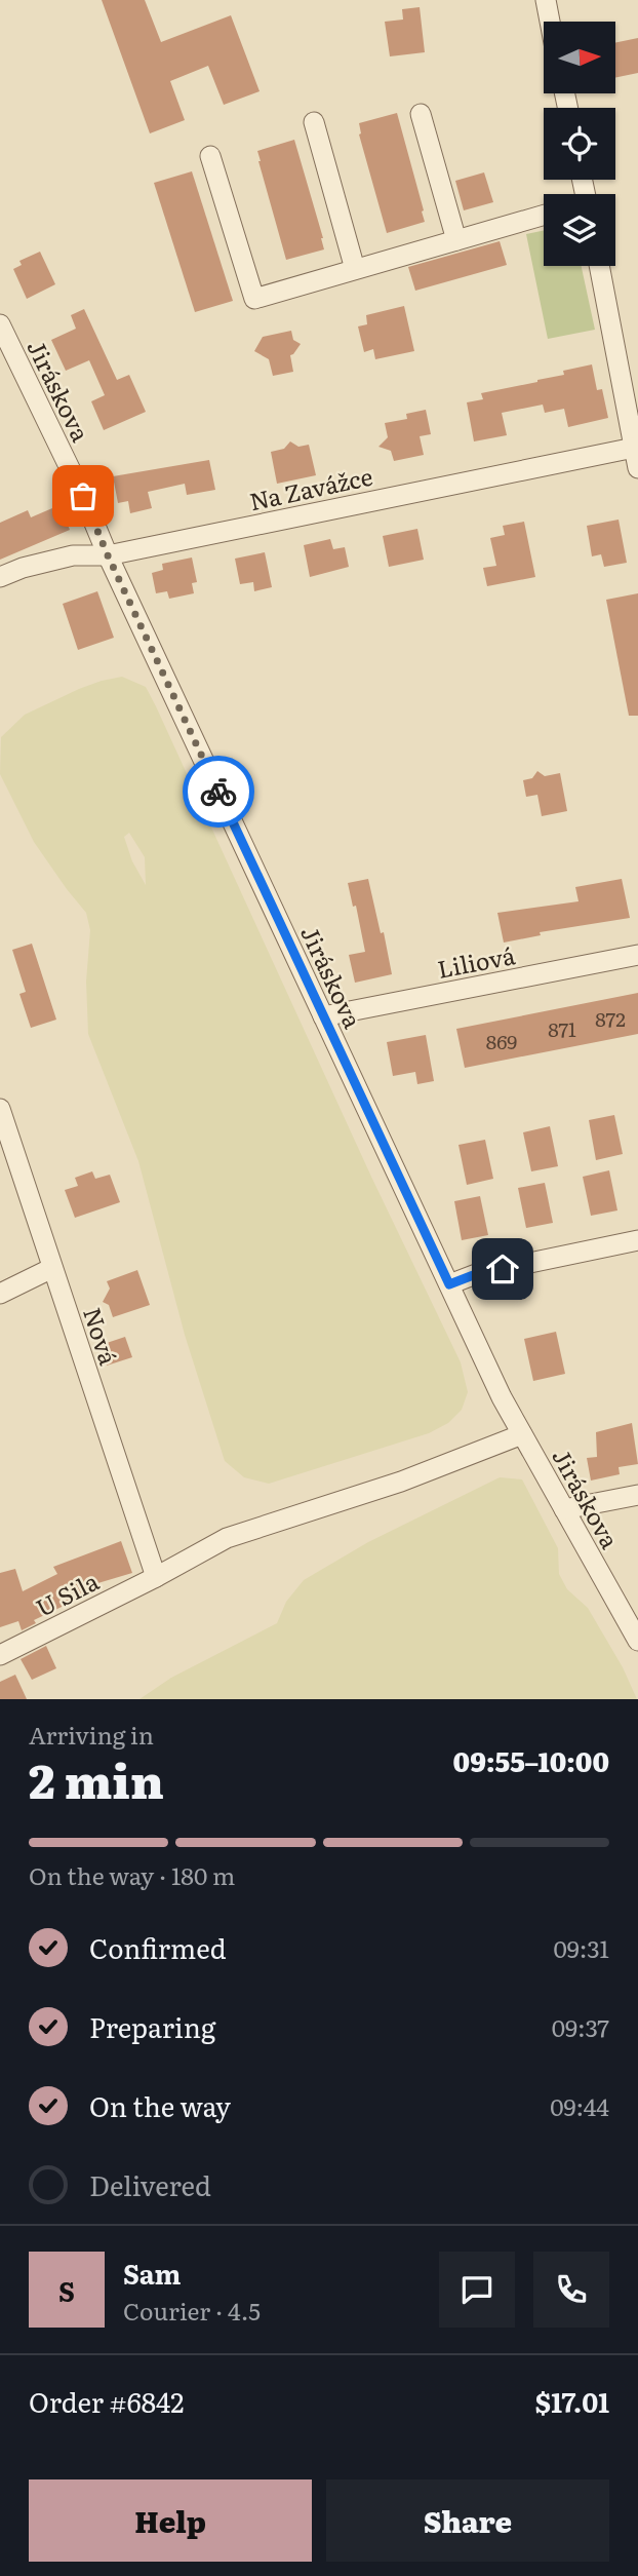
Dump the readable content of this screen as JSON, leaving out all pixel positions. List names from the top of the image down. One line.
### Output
{"streets":{"street":["Jiráskova","Na Zavážce","Liliová","Nová","U Sila"]},"crossings":[["Jiráskova","Na Zavážce"],["Jiráskova","Liliová"],["Jiráskova","U Sila"],["Nová","U Sila"]],"house_numbers":["872","871","869"],"north":"right","page":{"heading":["2 min","Arriving in","09:55–10:00"],"panel":["Sam","Courier · 4.5","Order #6842","$17.01"],"bar":"On the way · 180 m","list":[["Confirmed","09:31"],["Preparing","09:37"],["On the way","09:44"],"Delivered"],"round":"S","buttons":["Help","Share"]}}
